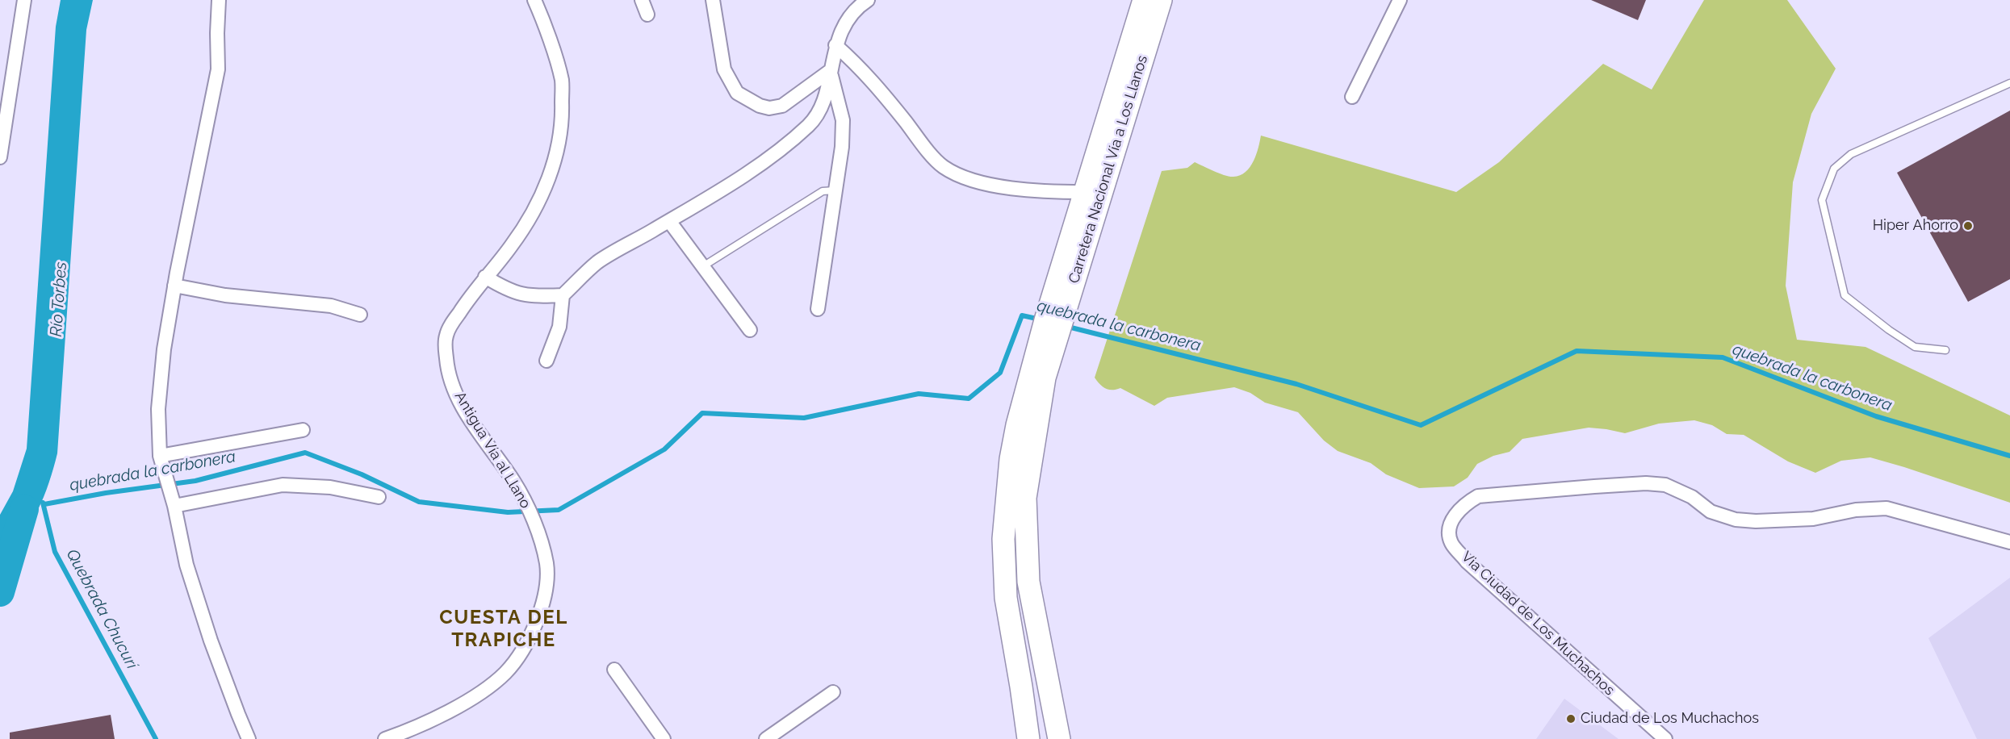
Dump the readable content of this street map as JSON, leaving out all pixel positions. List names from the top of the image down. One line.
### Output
{"streets":{"highway":["Carretera Nacional Vía a Los Llanos"],"street":["Antigua Vía al Llano","Via Ciudad de Los Muchachos"]},"districts":["CUESTA DEL TRAPICHE"],"water":["Río Torbes","quebrada la carbonera","Quebrada Chucurí"],"places":["Hiper Ahorro","Ciudad de Los Muchachos"]}
